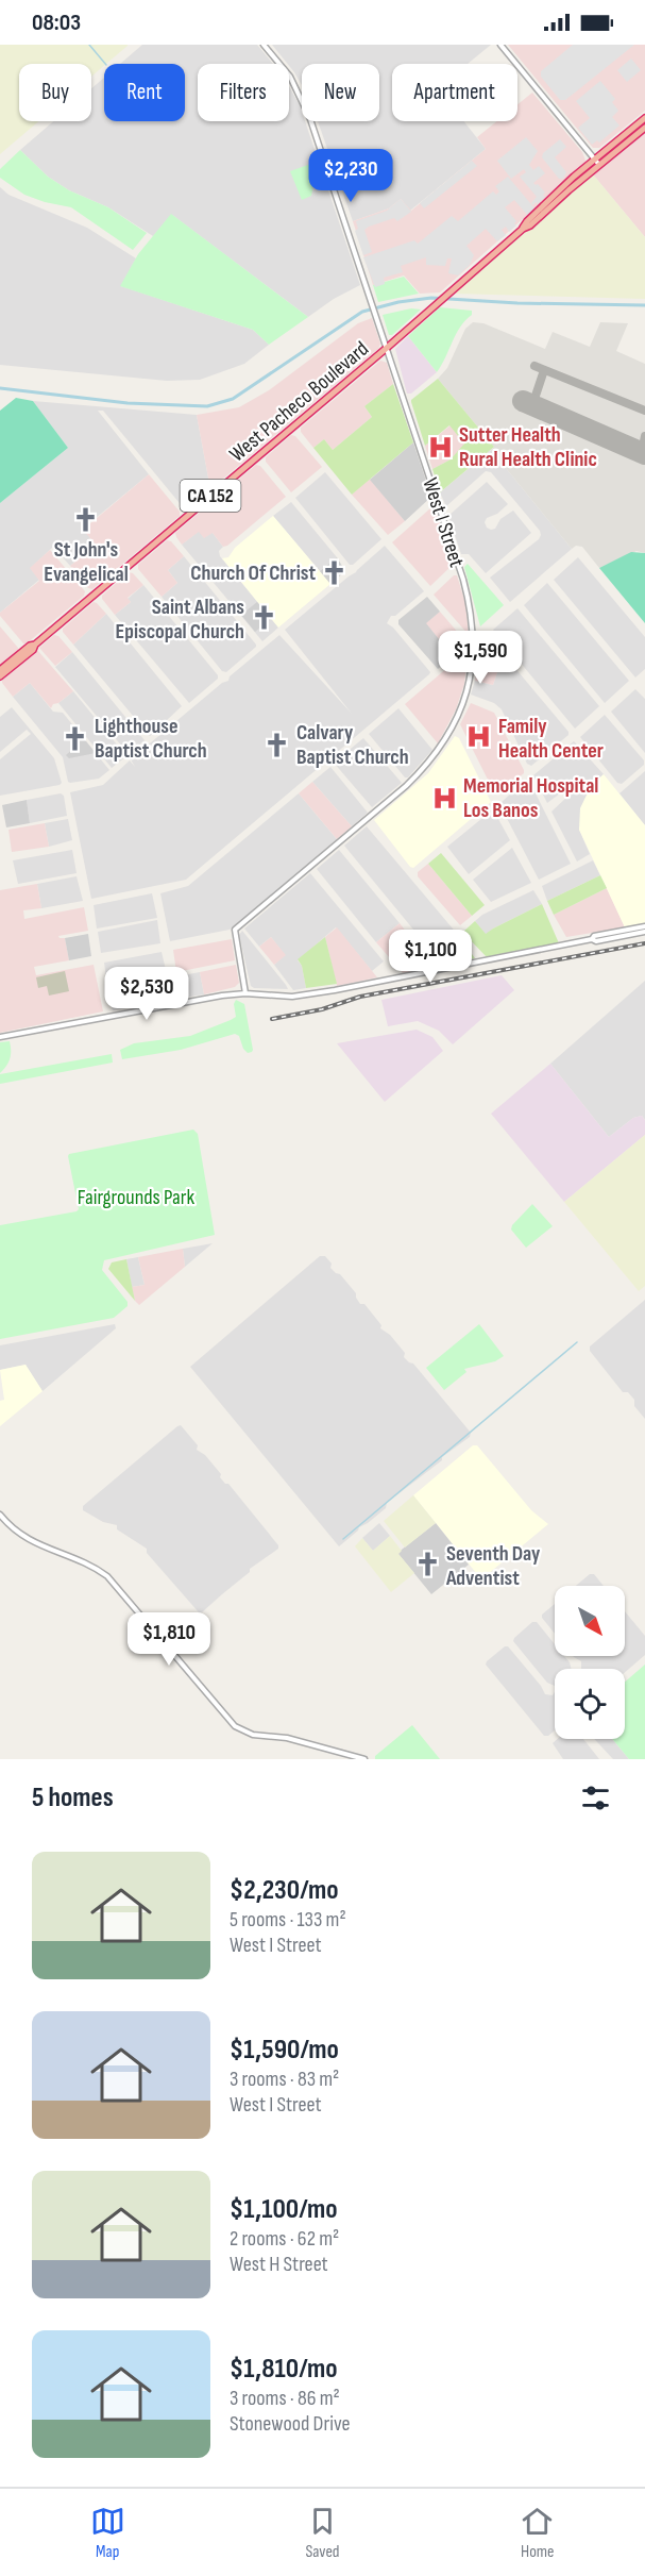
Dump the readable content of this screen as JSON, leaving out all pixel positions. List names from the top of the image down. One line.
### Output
{"streets":{"highway":["West Pacheco Boulevard","CA 152"],"street":["West I Street"]},"crossings":[["West Pacheco Boulevard","CA 152"],["West Pacheco Boulevard","West I Street"]],"parks":["Fairgrounds Park"],"places":{"hospital":["Sutter Health Rural Health Clinic","Family Health Center","Memorial Hospital Los Banos"],"church":["St John's Evangelical","Church Of Christ","Saint Albans Episcopal Church","Lighthouse Baptist Church","Calvary Baptist Church","Seventh Day Adventist"]},"north":"bottom right","page":{"status":"08:03","chip":["Buy","Rent","Filters","New","Apartment"],"price":["$2,230","$1,590","$1,100","$2,530","$1,810"],"heading":"5 homes","list":[{"name":"$2,230/mo","note":"5 rooms · 133 m² · West I Street"},{"name":"$1,590/mo","note":"3 rooms · 83 m² · West I Street"},{"name":"$1,100/mo","note":"2 rooms · 62 m² · West H Street"},{"name":"$1,810/mo","note":"3 rooms · 86 m² · Stonewood Drive"}],"tabs":["Map","Saved","Home"]}}
